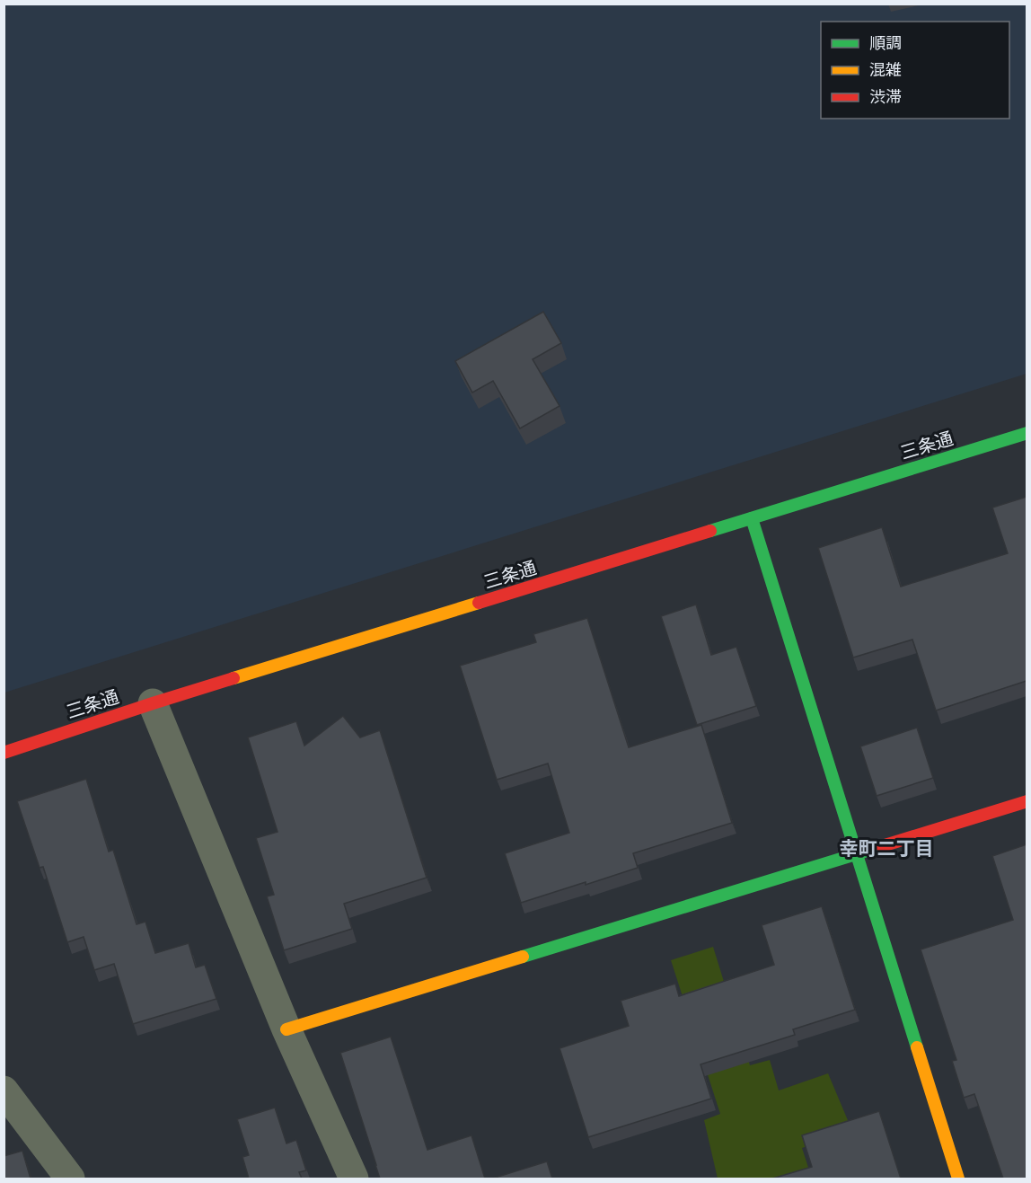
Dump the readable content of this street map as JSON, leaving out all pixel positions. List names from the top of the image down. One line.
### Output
{"streets":{"street":["三条通"]},"districts":["幸町二丁目"],"legend":["順調","混雑","渋滞"]}
